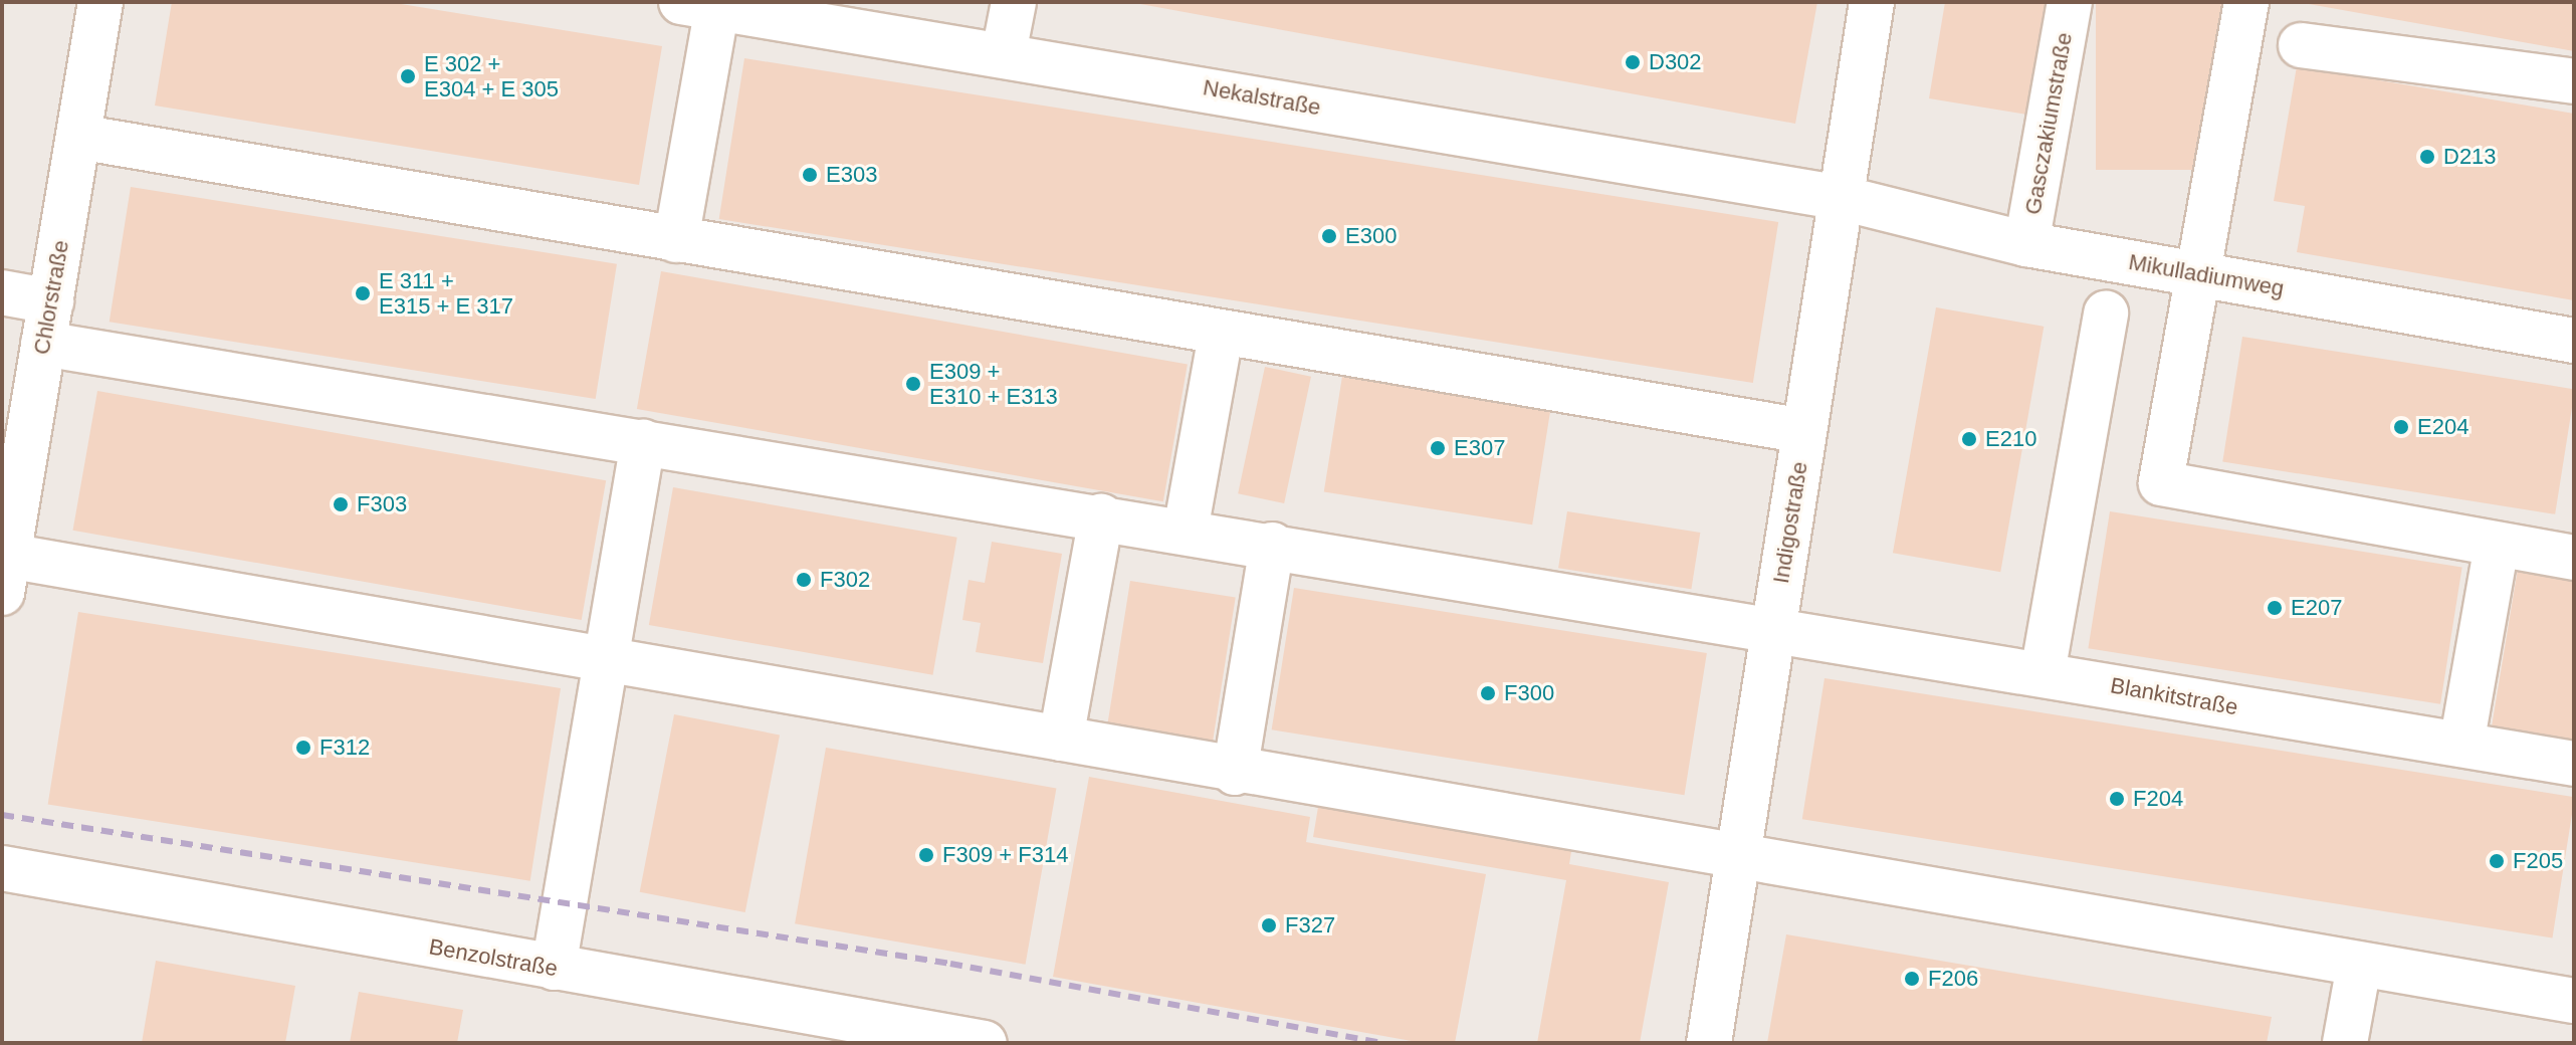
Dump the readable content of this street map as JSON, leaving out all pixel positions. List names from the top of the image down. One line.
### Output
{"streets":{"street":["Nekalstraße","Gasczakiumstraße","Mikulladiumweg","Chlorstraße","Indigostraße","Blankitstraße","Benzolstraße"]},"crossings":[["Nekalstraße","Mikulladiumweg"],["Nekalstraße","Indigostraße"],["Gasczakiumstraße","Mikulladiumweg"],["Mikulladiumweg","Indigostraße"],["Chlorstraße","Blankitstraße"],["Indigostraße","Blankitstraße"]],"places":["D302","E 302 + E304 + E 305","D213","E303","E300","E 311 + E315 + E 317","E309 + E310 + E313","E204","E210","E307","F303","F302","E207","F300","F312","F204","F309 + F314","F205","F327","F206"]}
